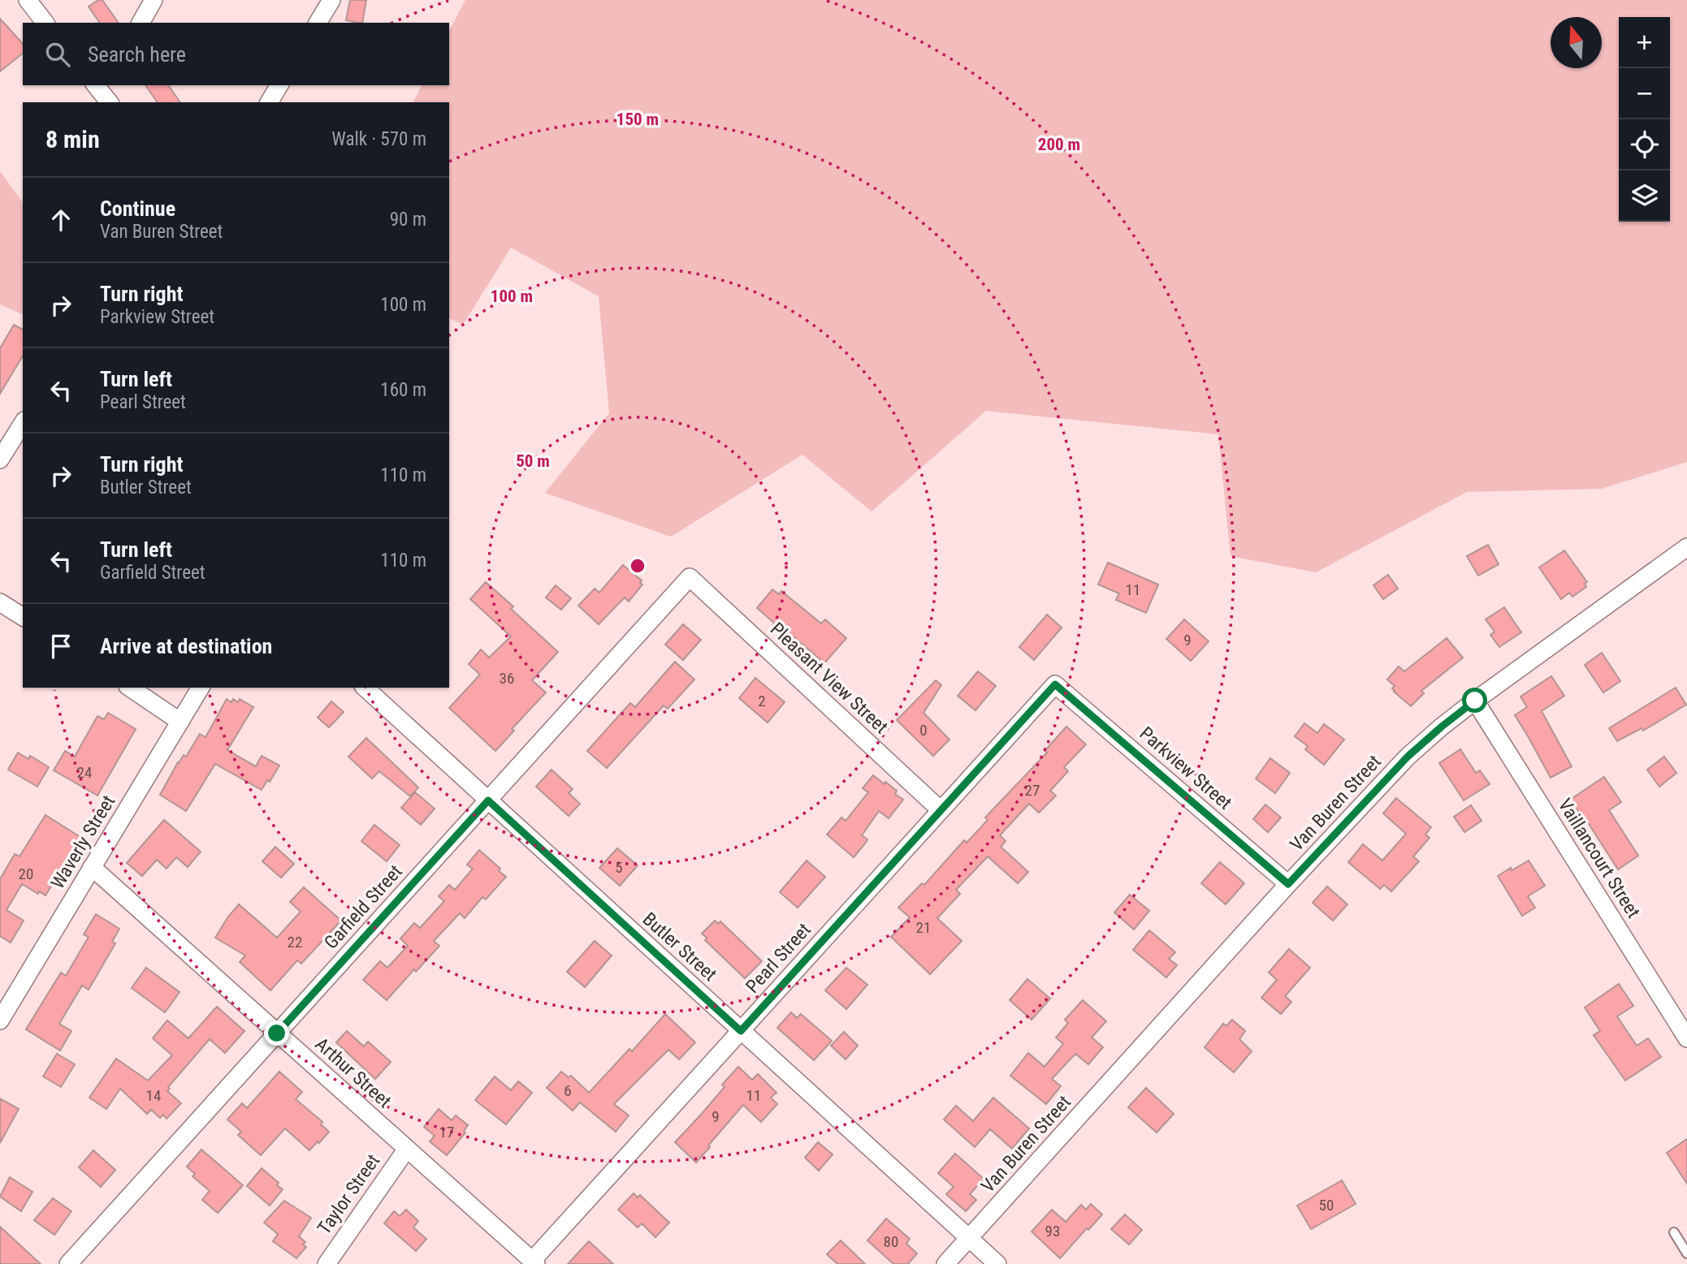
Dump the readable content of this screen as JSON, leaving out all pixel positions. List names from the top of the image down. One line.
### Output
{"streets":{"street":["Pleasant View Street","Parkview Street","Van Buren Street","Waverly Street","Vaillancourt Street","Garfield Street","Butler Street","Pearl Street","Arthur Street","Taylor Street"]},"crossings":[["Pleasant View Street","Garfield Street"],["Pleasant View Street","Pearl Street"],["Parkview Street","Van Buren Street"],["Parkview Street","Pearl Street"],["Van Buren Street","Vaillancourt Street"],["Van Buren Street","Butler Street"],["Waverly Street","Arthur Street"],["Garfield Street","Butler Street"],["Garfield Street","Arthur Street"],["Butler Street","Pearl Street"],["Pearl Street","Arthur Street"],["Arthur Street","Taylor Street"]],"house_numbers":["11","9","36","2","0","24","27","5","20","21","22","6","14","11","9","17","50","93","80"],"north":"top","page":{"map_buttons":["+","−"],"search":"Search here","heading":["8 min","Walk · 570 m"],"list":[["Continue","Van Buren Street","90 m"],["Turn right","Parkview Street","100 m"],["Turn left","Pearl Street","160 m"],["Turn right","Butler Street","110 m"],["Turn left","Garfield Street","110 m"],"Arrive at destination"]},"rings":["150 m","200 m","100 m","50 m"]}
